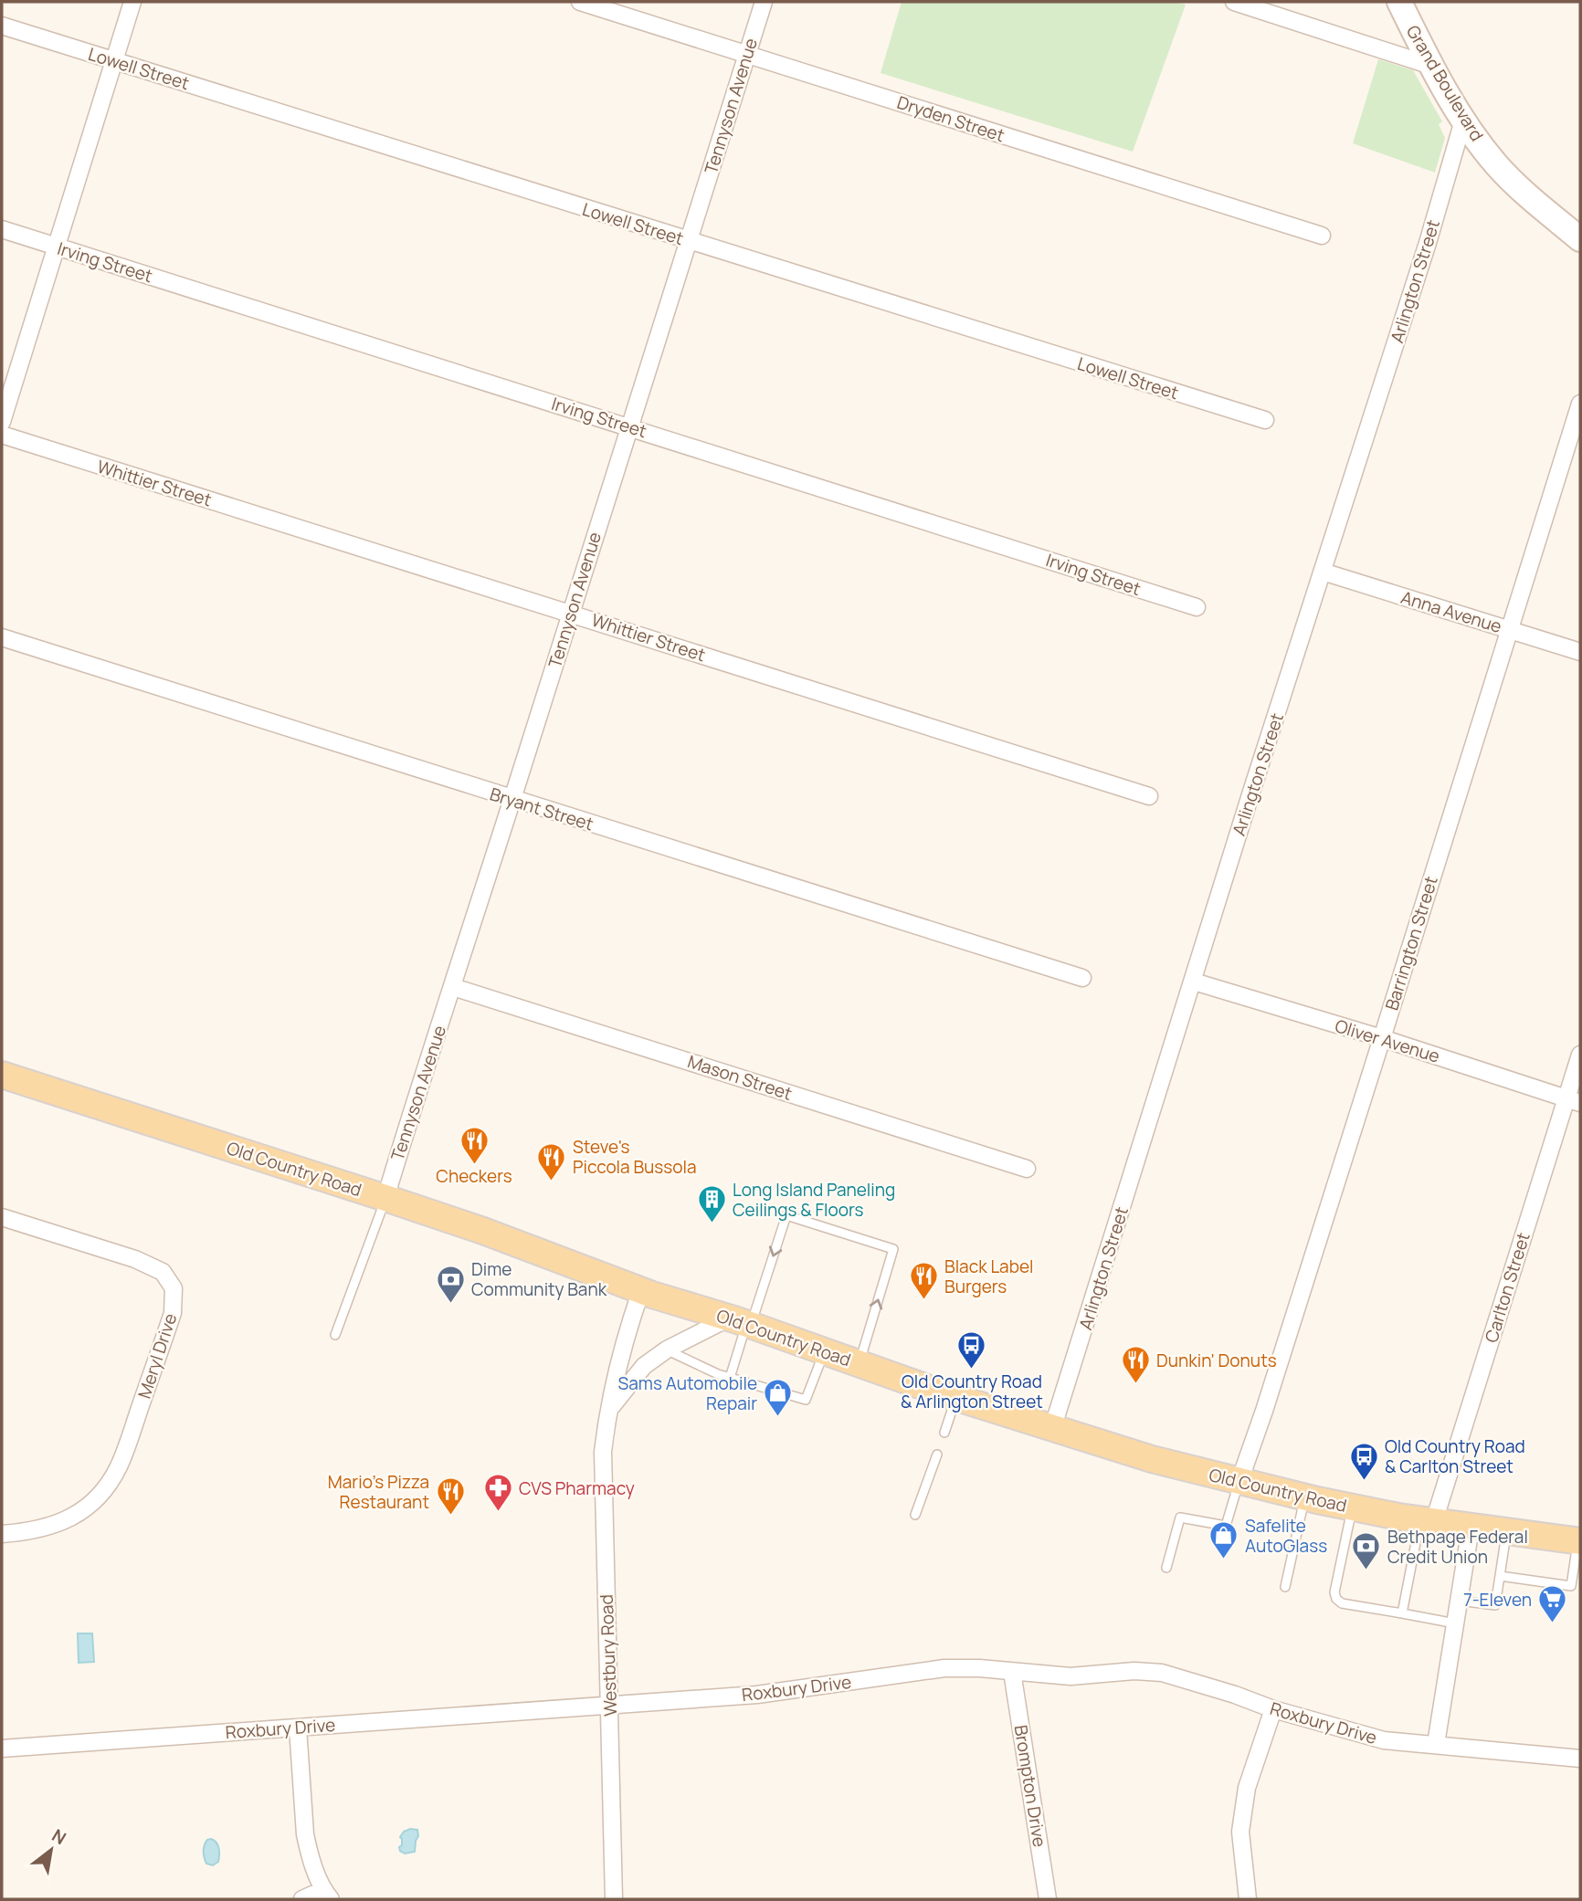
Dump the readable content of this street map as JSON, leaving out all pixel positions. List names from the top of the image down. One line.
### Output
{"streets":{"main road":["Old Country Road"],"street":["Lowell Street","Grand Boulevard","Tennyson Avenue","Dryden Street","Irving Street","Arlington Street","Whittier Street","Anna Avenue","Bryant Street","Barrington Street","Oliver Avenue","Mason Street","Carlton Street","Meryl Drive","Westbury Road","Roxbury Drive","Brompton Drive"]},"crossings":[["Lowell Street","Tennyson Avenue"],["Grand Boulevard","Arlington Street"],["Tennyson Avenue","Dryden Street"],["Tennyson Avenue","Irving Street"],["Tennyson Avenue","Whittier Street"],["Tennyson Avenue","Bryant Street"],["Tennyson Avenue","Mason Street"],["Tennyson Avenue","Old Country Road"],["Arlington Street","Anna Avenue"],["Arlington Street","Oliver Avenue"],["Arlington Street","Old Country Road"],["Anna Avenue","Barrington Street"],["Barrington Street","Oliver Avenue"],["Barrington Street","Old Country Road"],["Oliver Avenue","Carlton Street"],["Old Country Road","Carlton Street"],["Old Country Road","Westbury Road"],["Westbury Road","Roxbury Drive"],["Roxbury Drive","Brompton Drive"]],"places":{"restaurant":["Checkers","Steve's Piccola Bussola","Black Label Burgers","Dunkin' Donuts","Mario's Pizza Restaurant"],"building":["Long Island Paneling Ceilings & Floors"],"bank":["Dime Community Bank","Bethpage Federal Credit Union"],"bus stop":["Old Country Road & Arlington Street","Old Country Road & Carlton Street"],"shop":["Sams Automobile Repair","Safelite AutoGlass"],"pharmacy":["CVS Pharmacy"],"supermarket":["7-Eleven"]},"north":"top right"}
